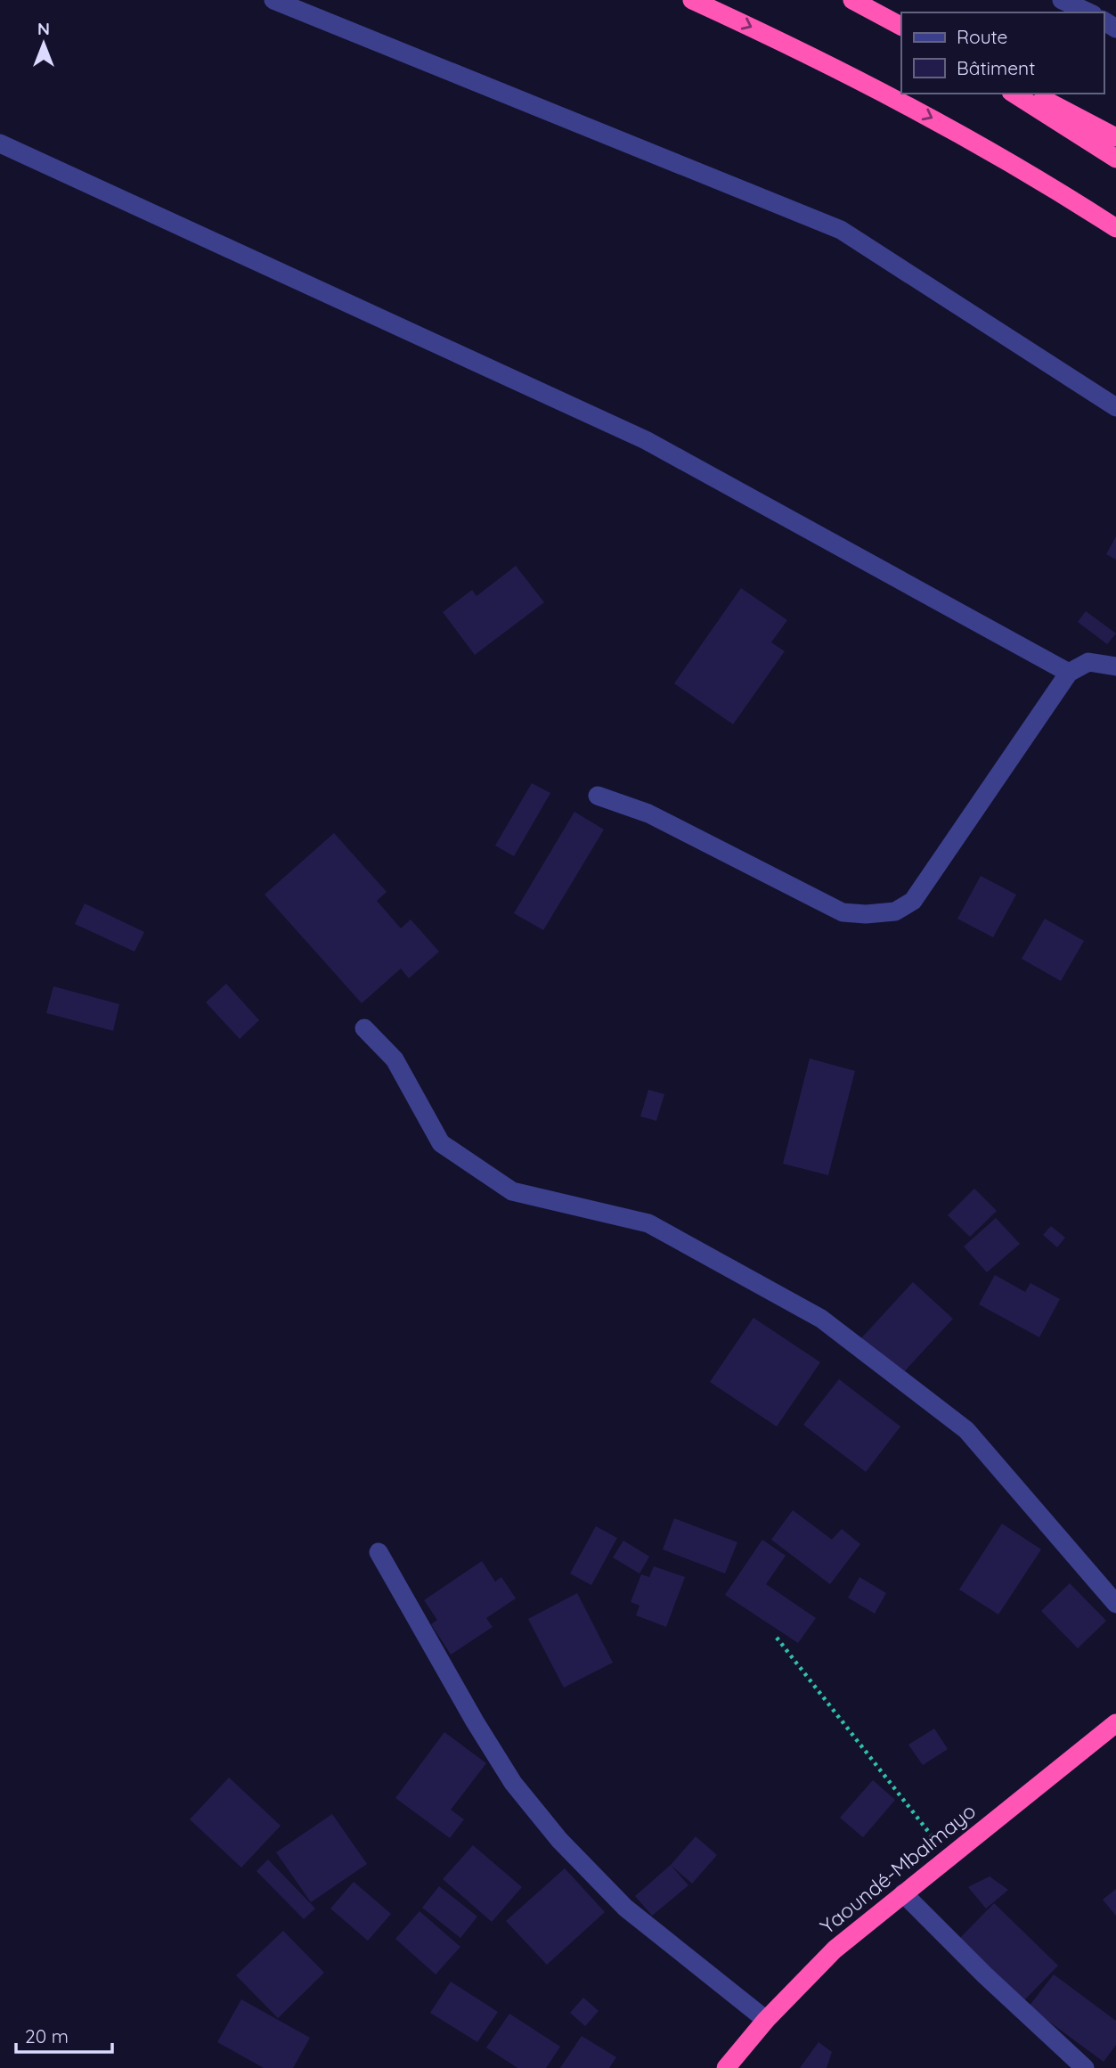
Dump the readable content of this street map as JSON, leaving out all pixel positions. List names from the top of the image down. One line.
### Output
{"streets":{"highway":["Yaoundé-Mbalmayo"]},"legend":["Route","Bâtiment"],"scale_bar":"20 m","north":"top"}
